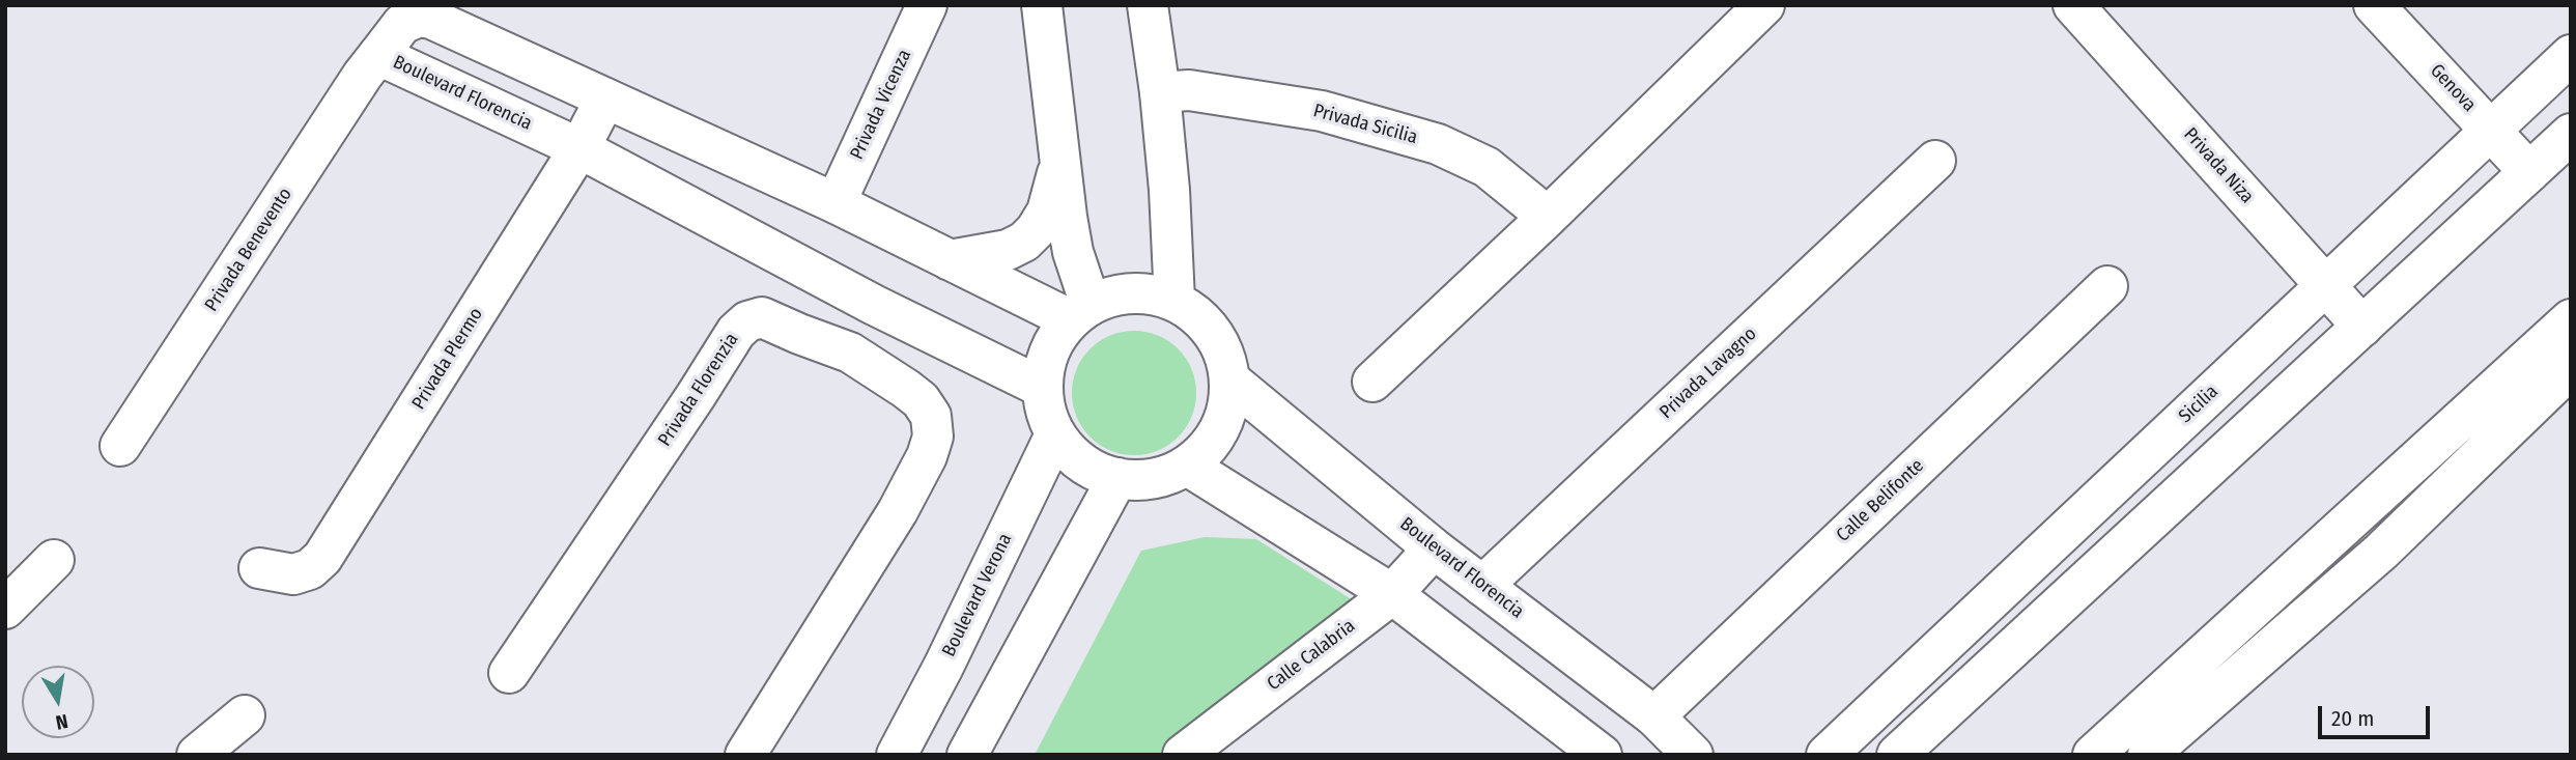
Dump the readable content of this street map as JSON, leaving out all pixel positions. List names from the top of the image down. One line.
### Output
{"streets":{"street":["Genova","Boulevard Florencia","Privada Vicenza","Privada Sicilia","Privada Niza","Privada Benevento","Privada Plermo","Privada Lavagno","Privada Florenzia","Sicilia","Calle Belifonte","Boulevard Verona","Calle Calabria"]},"crossings":[["Genova","Sicilia"],["Boulevard Florencia","Privada Vicenza"],["Boulevard Florencia","Privada Benevento"],["Boulevard Florencia","Privada Plermo"],["Boulevard Florencia","Privada Lavagno"],["Boulevard Florencia","Calle Belifonte"],["Boulevard Florencia","Boulevard Verona"],["Boulevard Florencia","Calle Calabria"],["Privada Niza","Sicilia"]],"scale_bar":"20 m","north":"bottom"}
